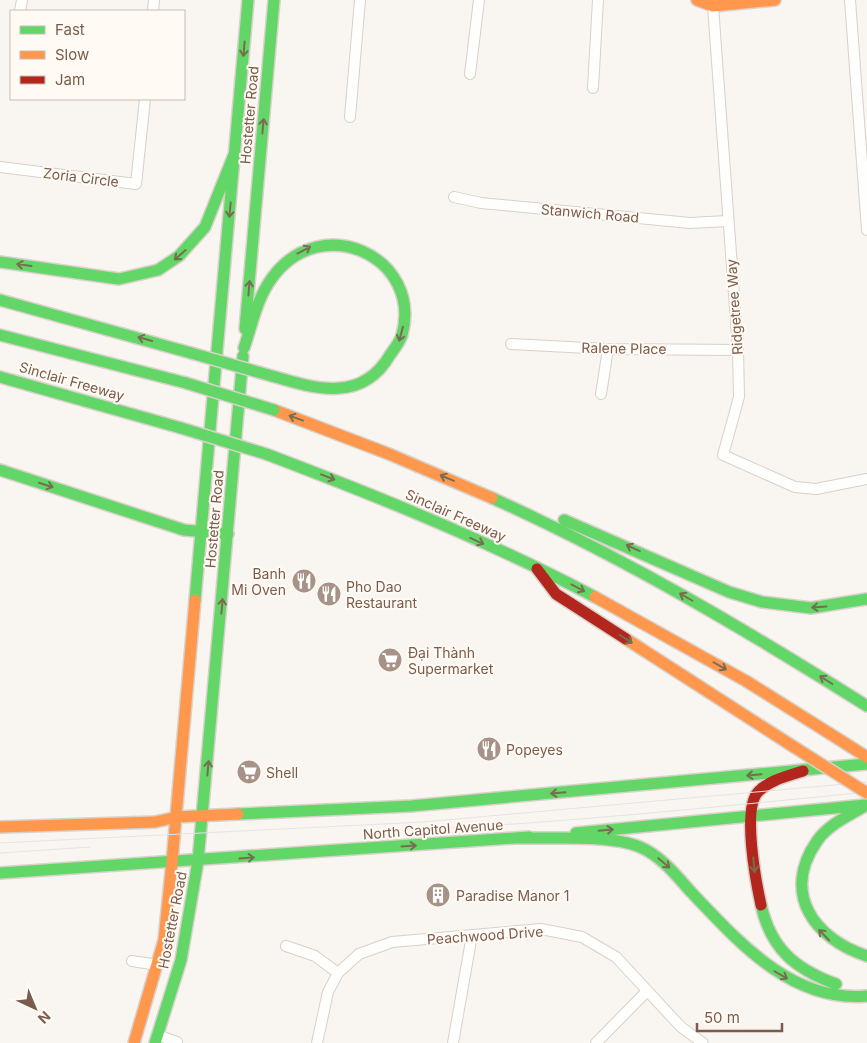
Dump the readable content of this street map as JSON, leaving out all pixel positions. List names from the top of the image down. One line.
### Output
{"streets":{"main road":["Hostetter Road","Sinclair Freeway","North Capitol Avenue"],"street":["Zoria Circle","Stanwich Road","Ridgetree Way","Ralene Place","Peachwood Drive"]},"crossings":[["Hostetter Road","North Capitol Avenue"],["Stanwich Road","Ridgetree Way"],["Ridgetree Way","Ralene Place"]],"places":{"restaurant":["Banh Mi Oven","Pho Dao Restaurant","Popeyes"],"supermarket":["Đại Thành Supermarket","Shell"],"building":["Paradise Manor 1"]},"legend":["Fast","Slow","Jam"],"scale_bar":"50 m","north":"bottom right"}
